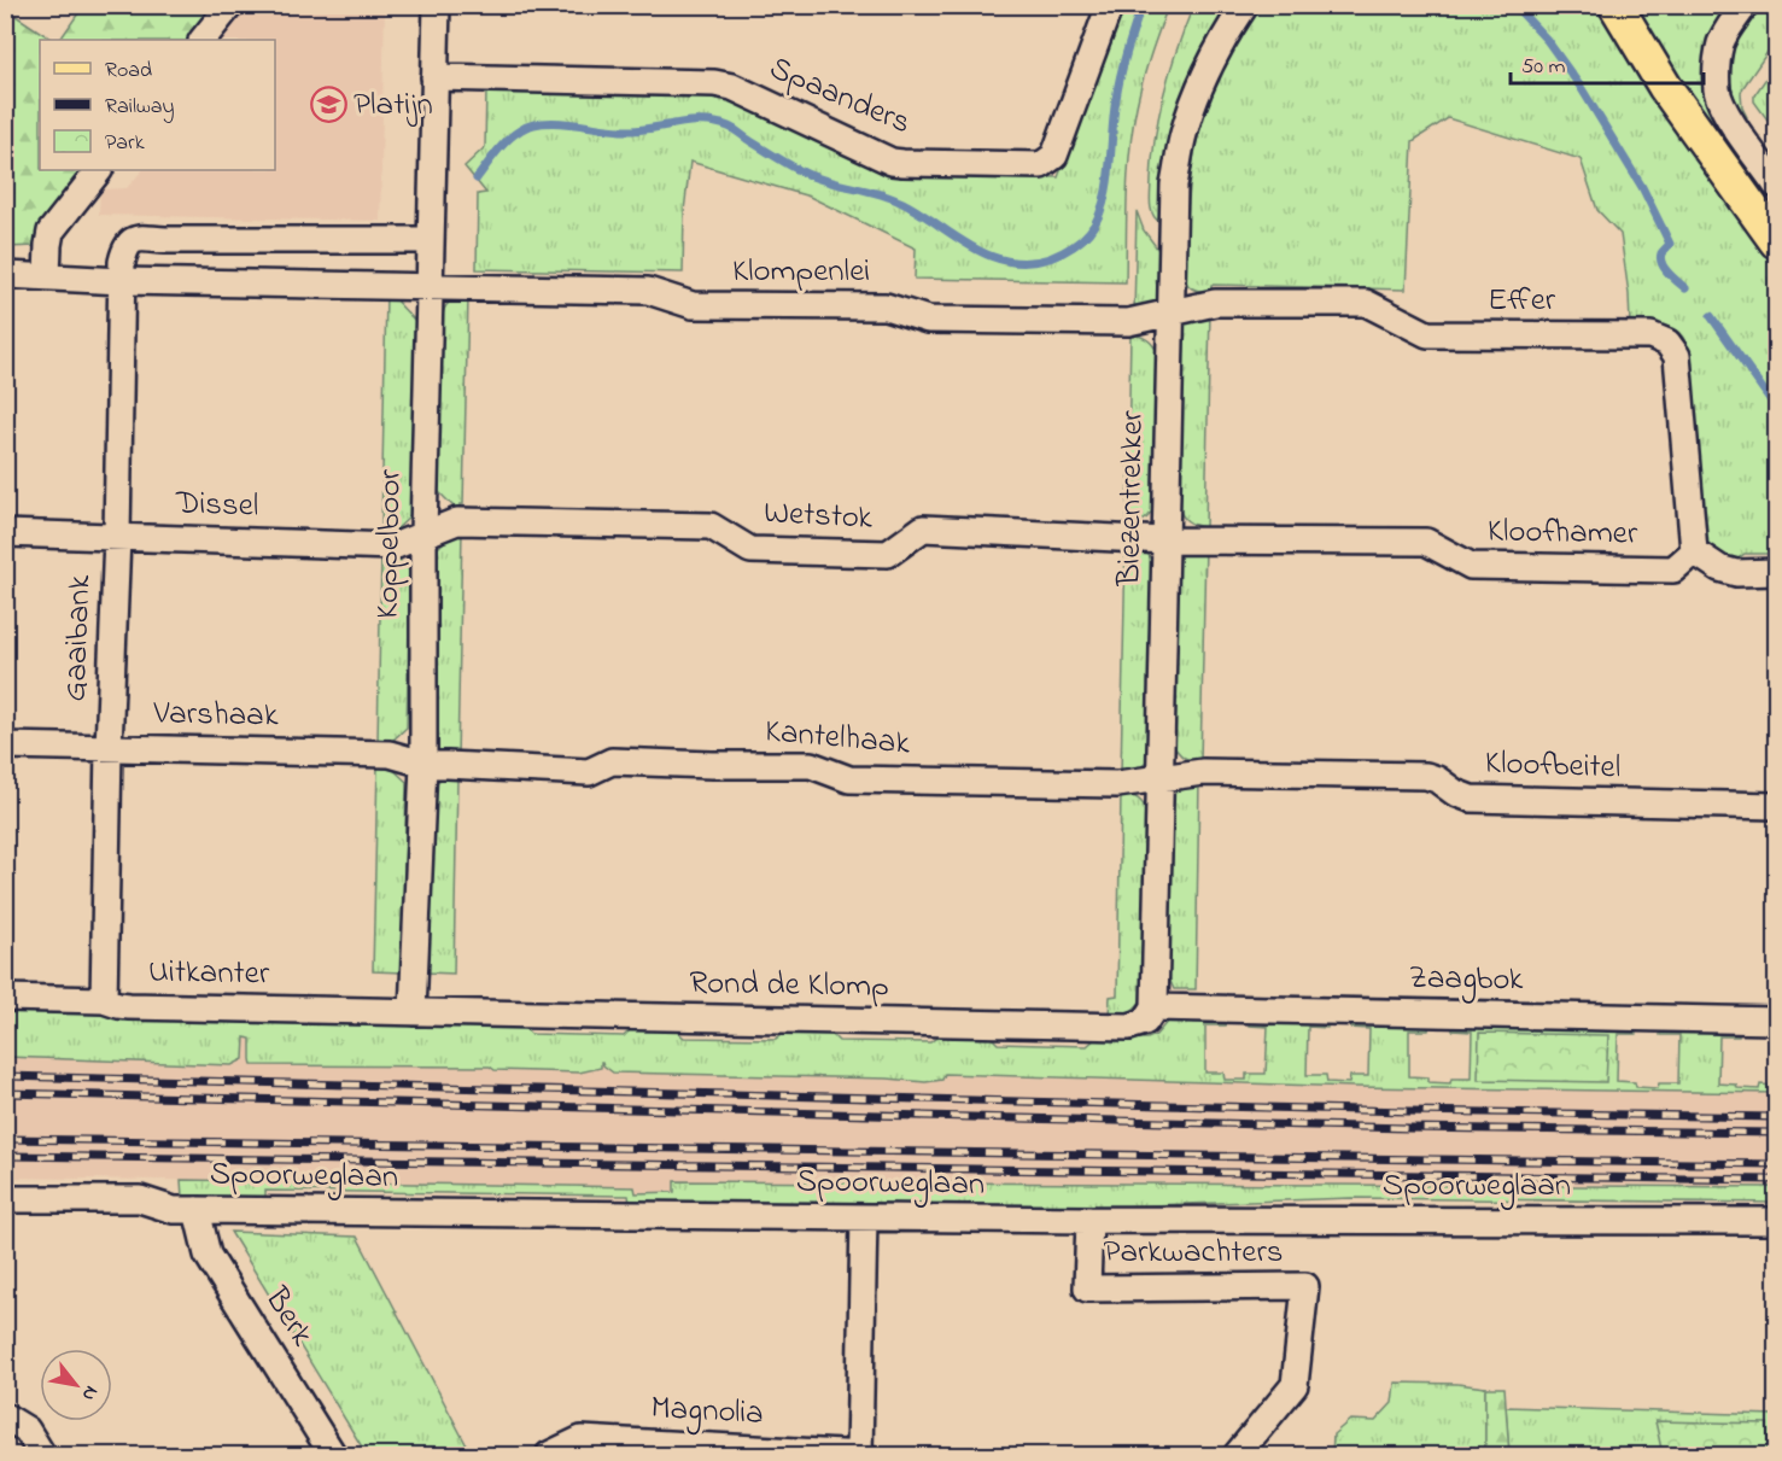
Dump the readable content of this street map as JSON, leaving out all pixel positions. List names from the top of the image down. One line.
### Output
{"streets":{"street":["Spaanders","Klompenlei","Effer","Biezentrekker","Dissel","Wetstok","Kloofhamer","Koppelboor","Gaaibank","Varshaak","Kantelhaak","Kloofbeitel","Uitkanter","Zaagbok","Rond de Klomp","Spoorweglaan","Parkwachters","Berk","Magnolia"]},"crossings":[["Spaanders","Koppelboor"],["Klompenlei","Effer"],["Klompenlei","Biezentrekker"],["Klompenlei","Koppelboor"],["Effer","Biezentrekker"],["Effer","Kloofhamer"],["Biezentrekker","Wetstok"],["Biezentrekker","Kloofhamer"],["Biezentrekker","Kantelhaak"],["Biezentrekker","Kloofbeitel"],["Biezentrekker","Zaagbok"],["Biezentrekker","Rond de Klomp"],["Dissel","Wetstok"],["Dissel","Koppelboor"],["Dissel","Gaaibank"],["Wetstok","Kloofhamer"],["Wetstok","Koppelboor"],["Koppelboor","Gaaibank"],["Koppelboor","Varshaak"],["Koppelboor","Kantelhaak"],["Koppelboor","Uitkanter"],["Koppelboor","Rond de Klomp"],["Gaaibank","Varshaak"],["Gaaibank","Uitkanter"],["Varshaak","Kantelhaak"],["Kantelhaak","Kloofbeitel"],["Uitkanter","Rond de Klomp"],["Zaagbok","Rond de Klomp"],["Spoorweglaan","Parkwachters"],["Spoorweglaan","Berk"]],"places":{"school or university":["Platijn"]},"legend":["Road","Railway","Park"],"scale_bar":"50 m","north":"bottom right"}
